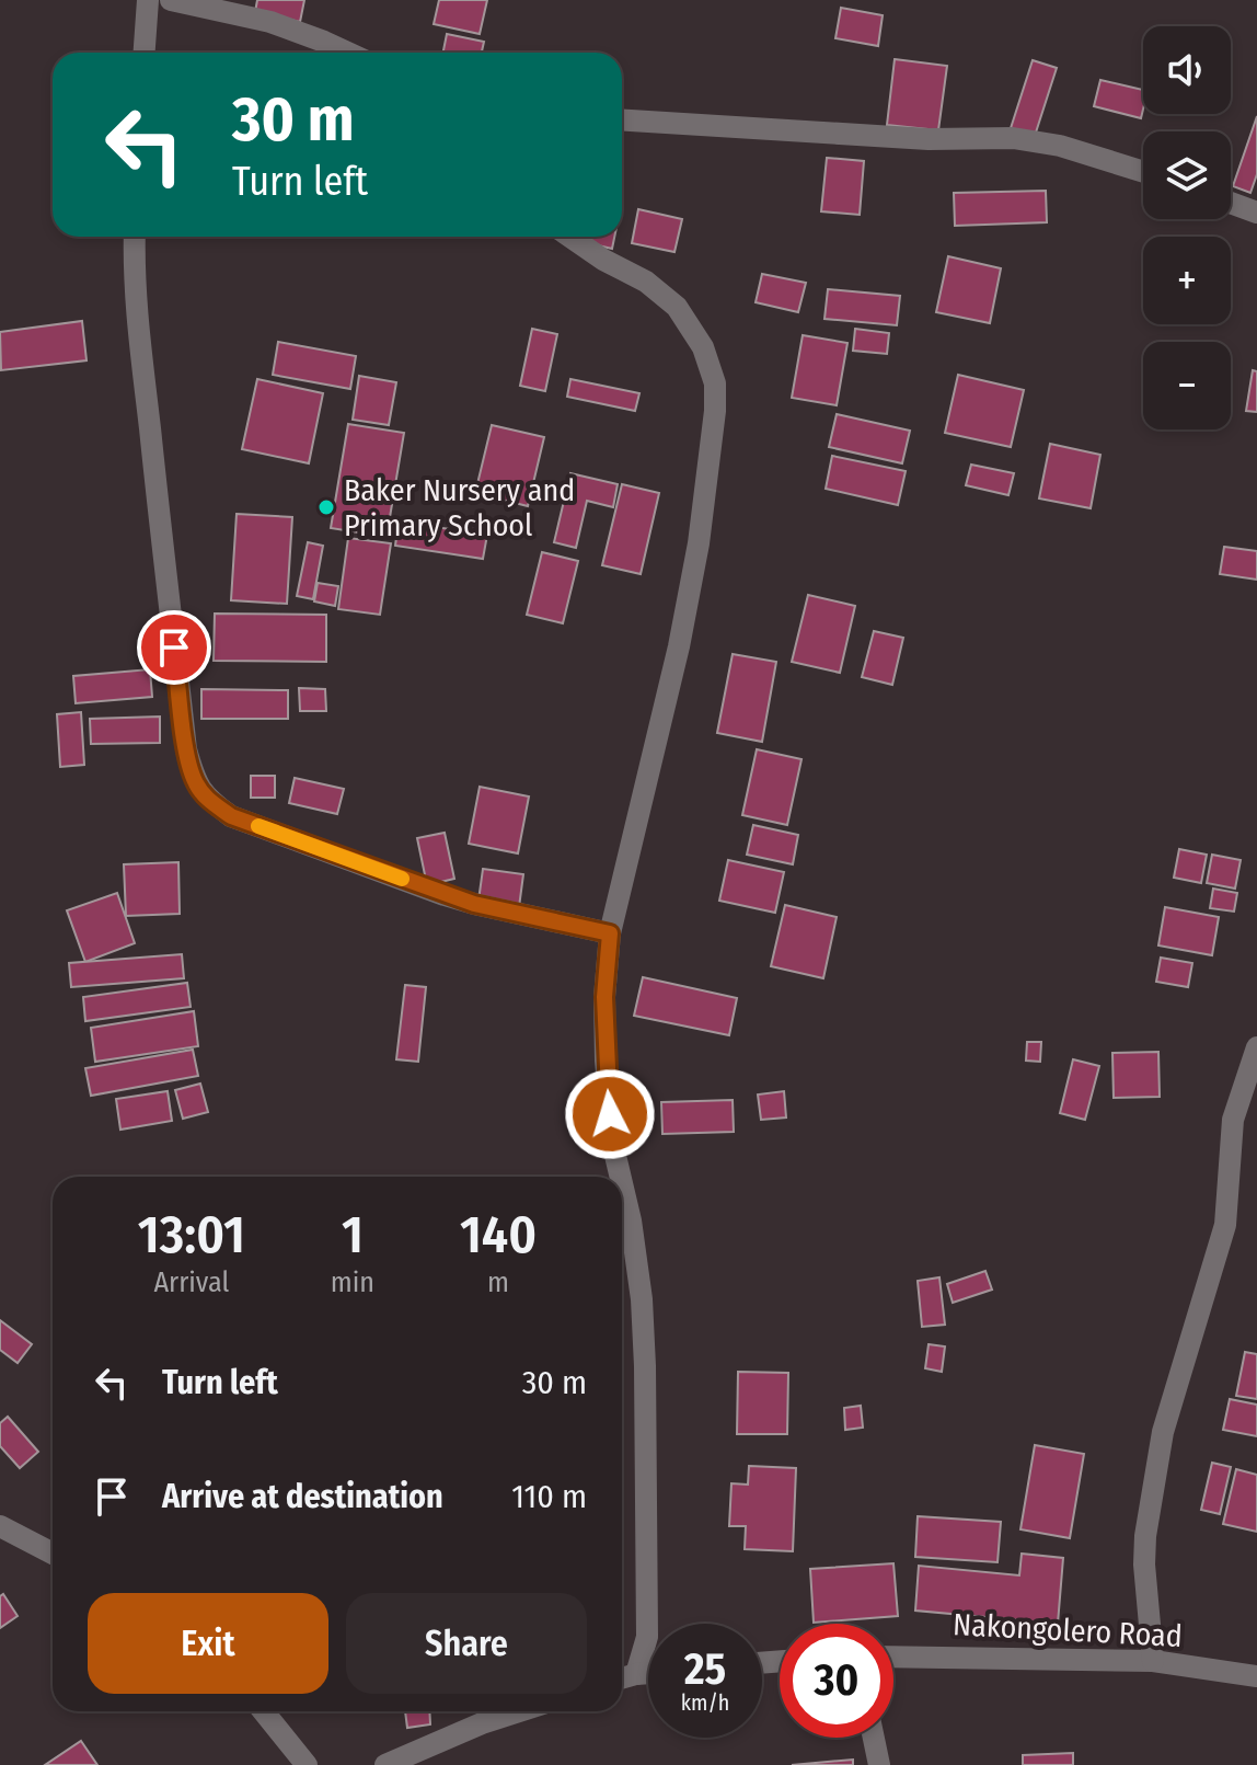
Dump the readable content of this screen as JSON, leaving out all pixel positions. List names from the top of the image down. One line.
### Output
{"streets":{"street":["Nakongolero Road"]},"places":["Baker Nursery and Primary School"],"page":{"map_buttons":["+","−"],"turn":["30 m","Turn left"],"eta":["13:01","Arrival","1","min","140","m"],"list":[{"name":"Turn left","value":"30 m"},{"name":"Arrive at destination","value":"110 m"}],"buttons":["Exit","Share"],"speed":"25 km/h","limit":"30"}}
